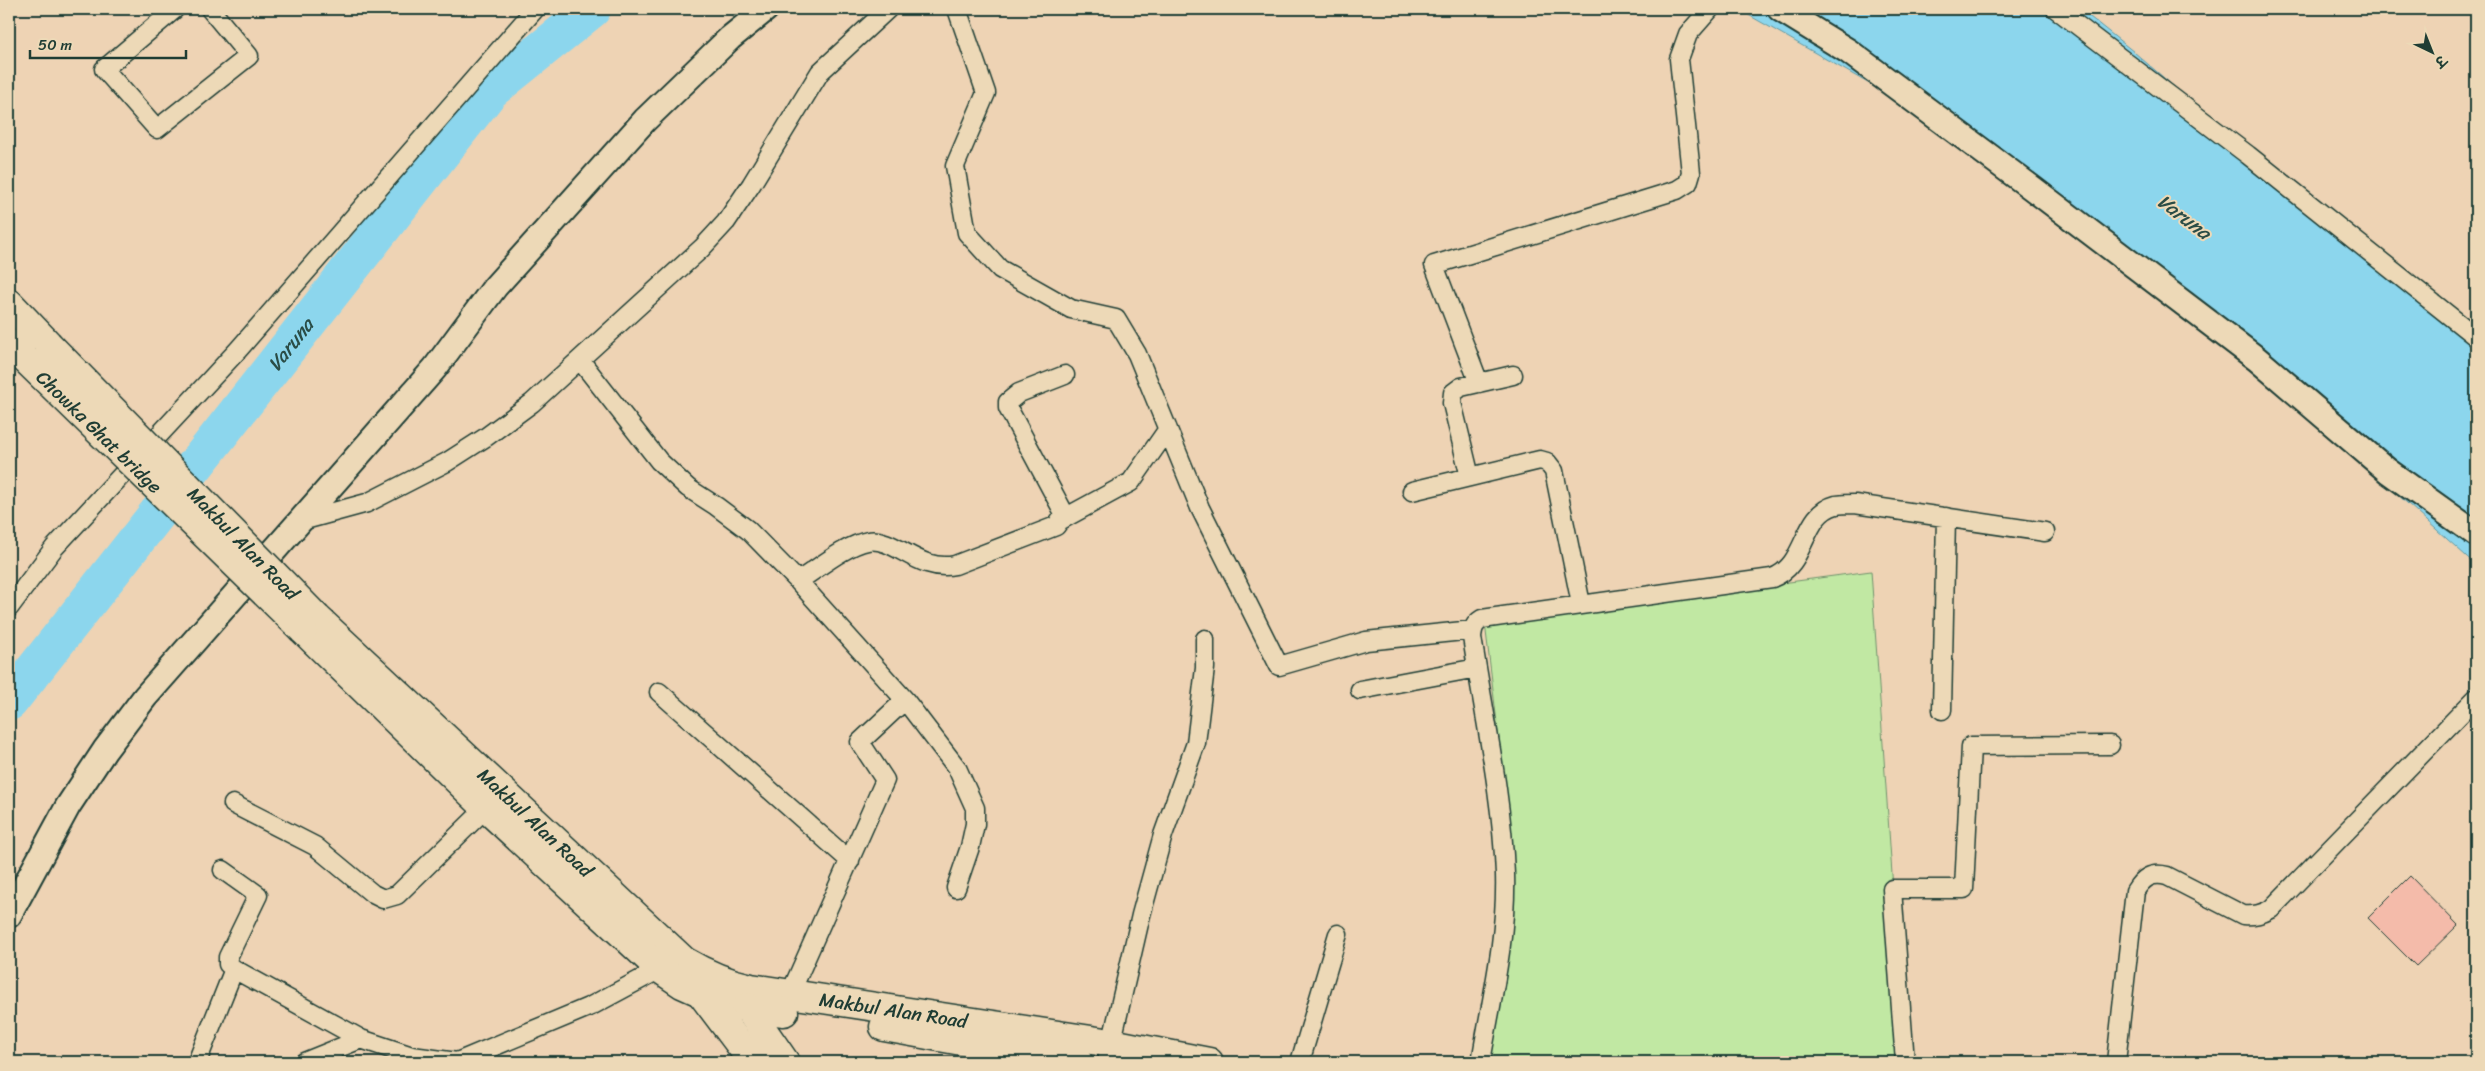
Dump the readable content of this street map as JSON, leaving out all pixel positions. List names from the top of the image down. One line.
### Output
{"streets":{"highway":["Chowka Ghat bridge","Makbul Alan Road"]},"crossings":[["Chowka Ghat bridge","Makbul Alan Road"]],"water":["Varuna"],"scale_bar":"50 m","north":"bottom right"}
